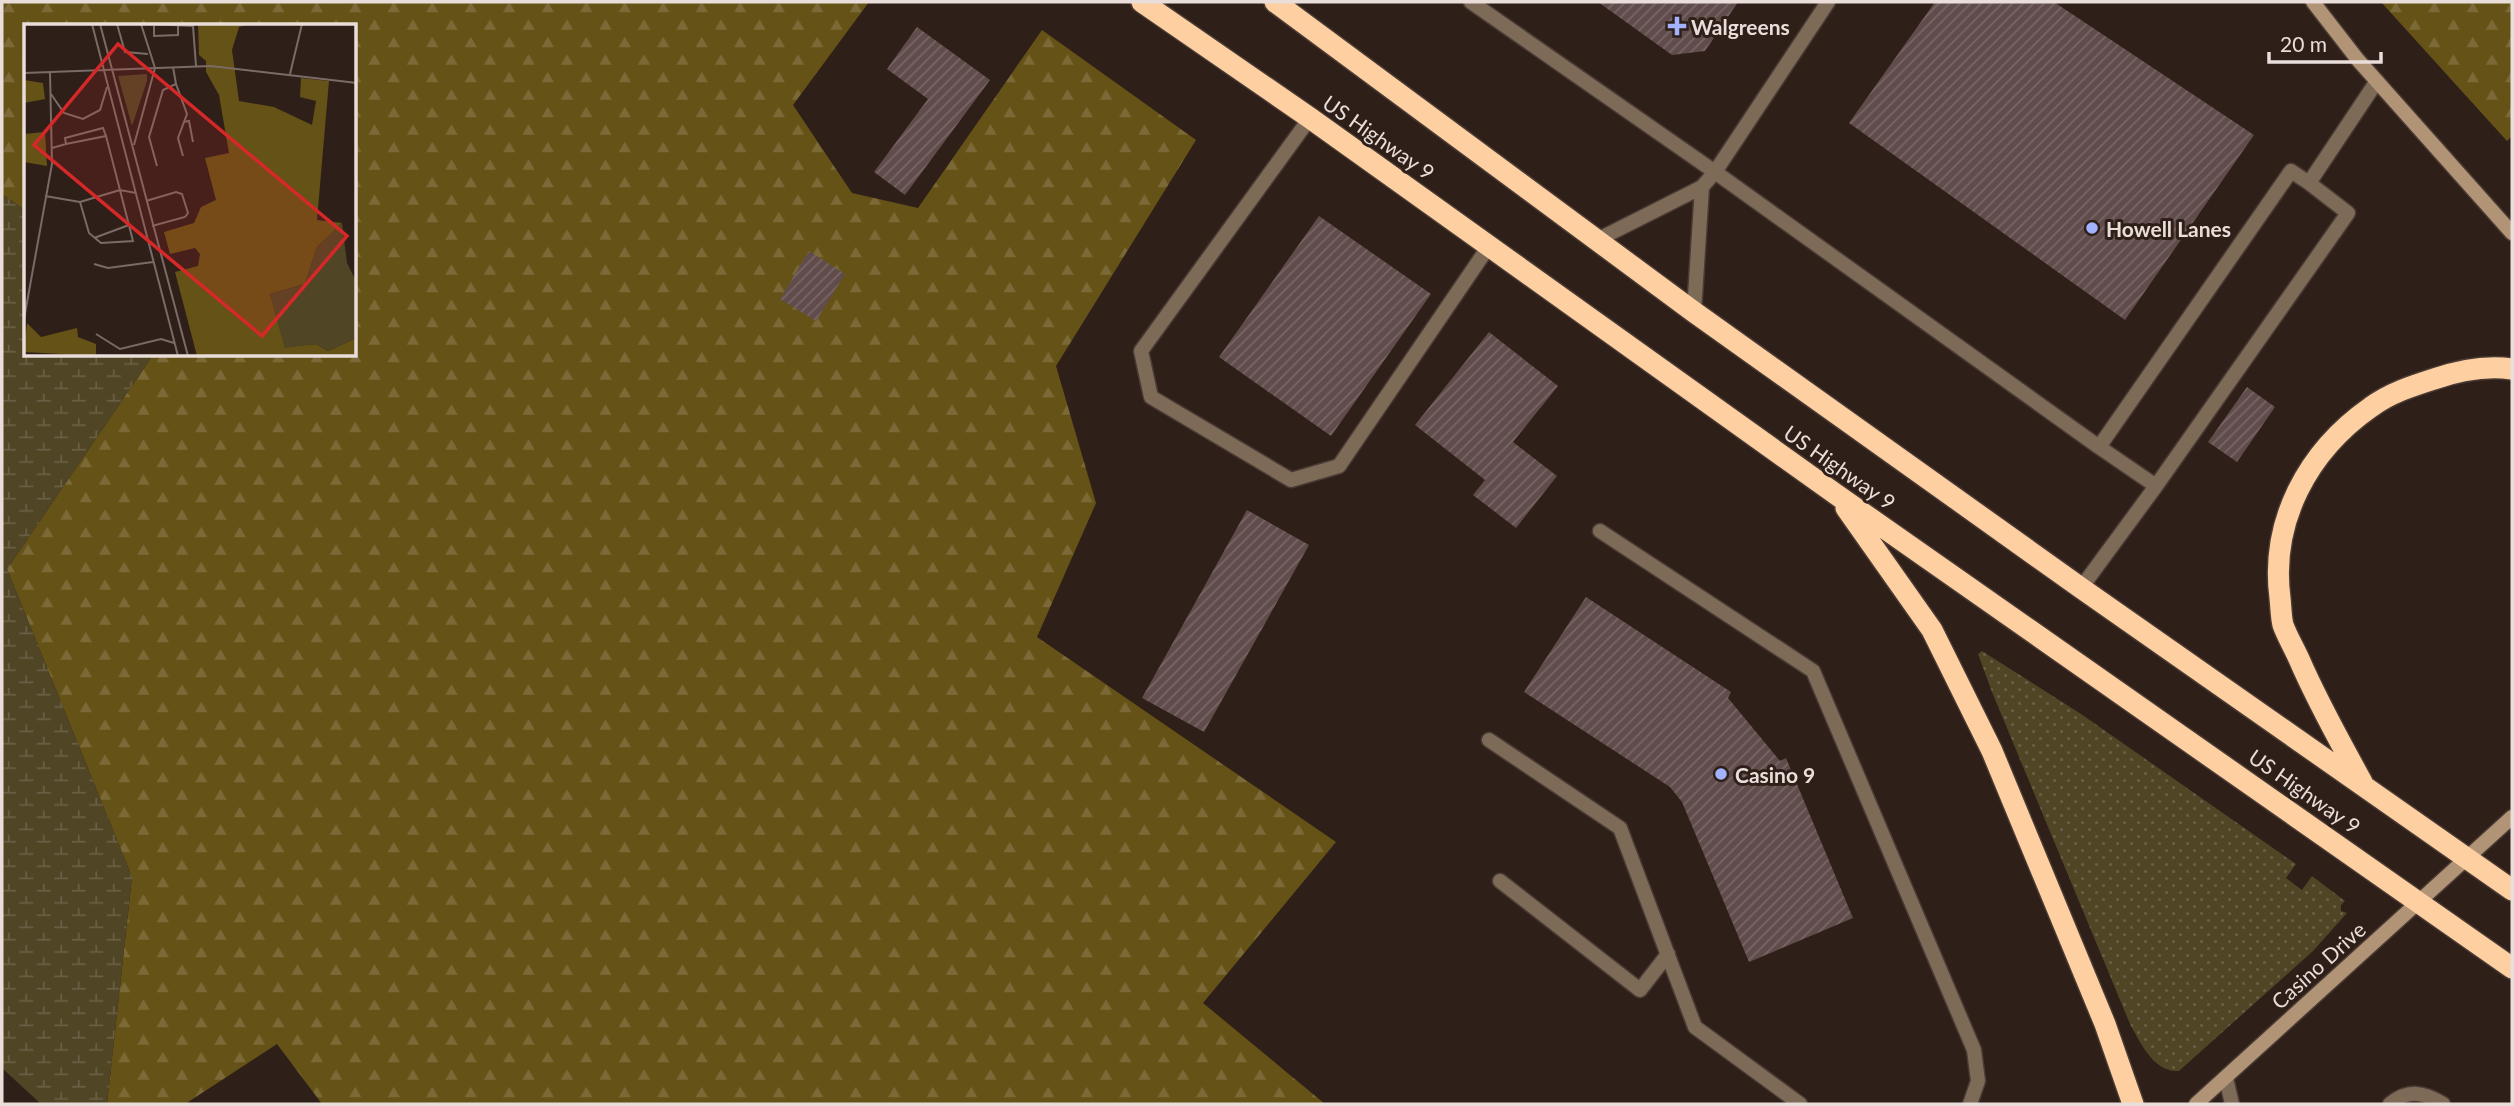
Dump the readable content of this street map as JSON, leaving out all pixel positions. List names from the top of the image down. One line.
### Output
{"streets":{"highway":["US Highway 9"],"street":["Casino Drive"]},"crossings":[["US Highway 9","Casino Drive"]],"places":{"health":["Walgreens"],"other":["Howell Lanes","Casino 9"]},"scale_bar":"20 m"}
